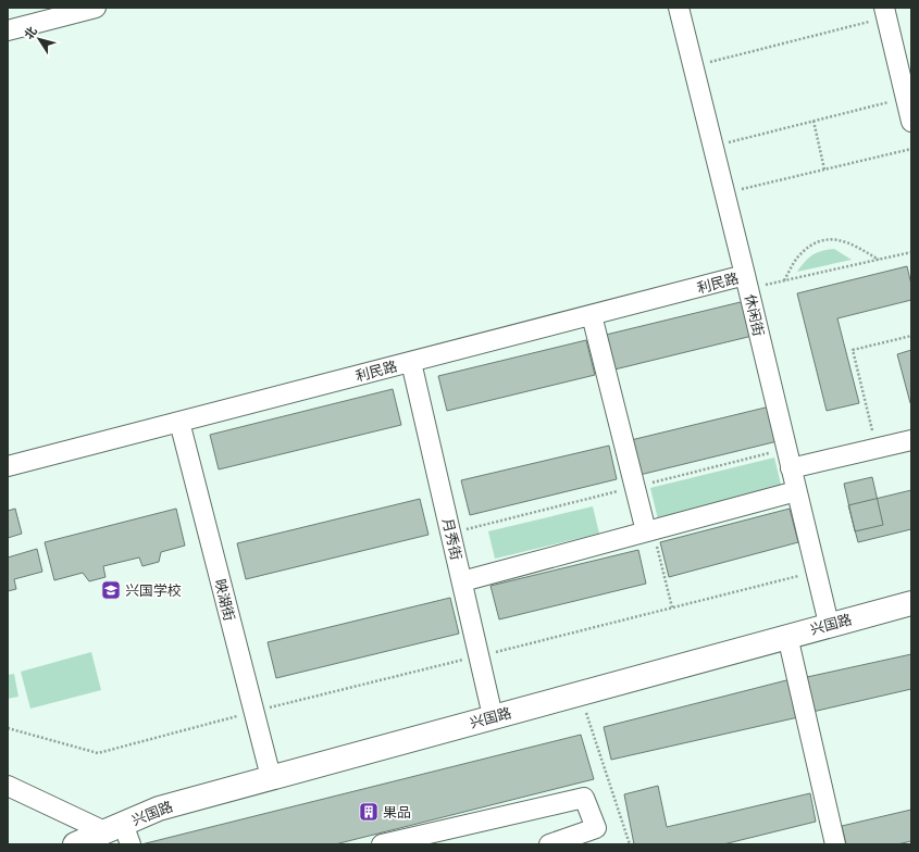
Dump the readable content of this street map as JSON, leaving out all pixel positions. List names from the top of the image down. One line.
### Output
{"streets":{"main road":["兴国路"],"street":["利民路","休闲街","月秀街","映湖街"]},"crossings":[["利民路","休闲街"],["利民路","月秀街"],["利民路","映湖街"],["休闲街","兴国路"],["月秀街","兴国路"],["映湖街","兴国路"]],"places":{"school or university":["兴国学校"],"building":["果品"]},"north":"top left"}
